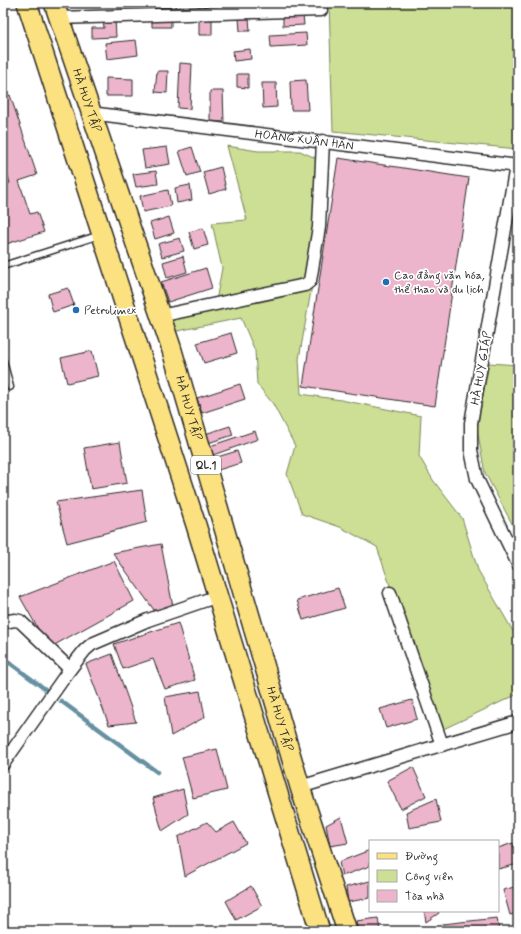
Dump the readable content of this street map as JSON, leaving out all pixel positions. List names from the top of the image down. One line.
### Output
{"streets":{"main road":["HÀ HUY TẬP","QL.1"],"street":["HOÀNG XUÂN HÃN","HÀ HUY GIÁP"]},"crossings":[["HÀ HUY TẬP","HOÀNG XUÂN HÃN"],["HOÀNG XUÂN HÃN","HÀ HUY GIÁP"]],"places":["Cao đẳng văn hóa, thể thao và du lịch","Petrolimex"],"legend":["Đường","Công viên","Tòa nhà"]}
